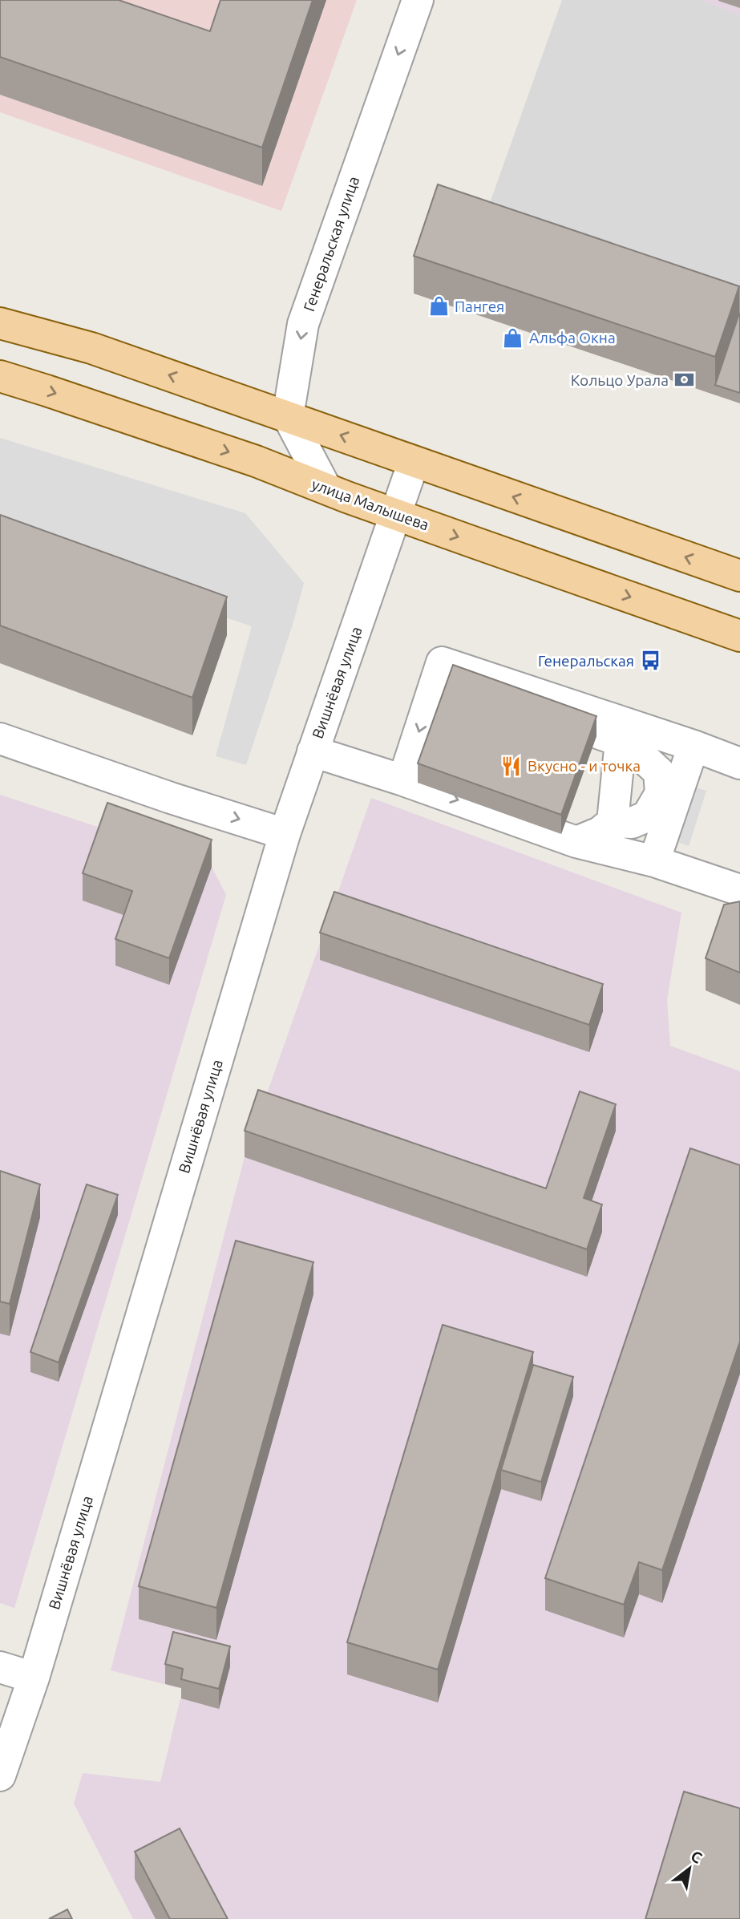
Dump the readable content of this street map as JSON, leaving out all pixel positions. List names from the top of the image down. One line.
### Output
{"streets":{"main road":["улица Малышева"],"street":["Генеральская улица","Вишнёвая улица"]},"crossings":[["улица Малышева","Вишнёвая улица"]],"one_way":["Генеральская улица"],"places":{"shop":["Пангея","Альфа Окна"],"bank":["Кольцо Урала"],"bus stop":["Генеральская"],"restaurant":["Вкусно - и точка"]},"north":"top right"}
